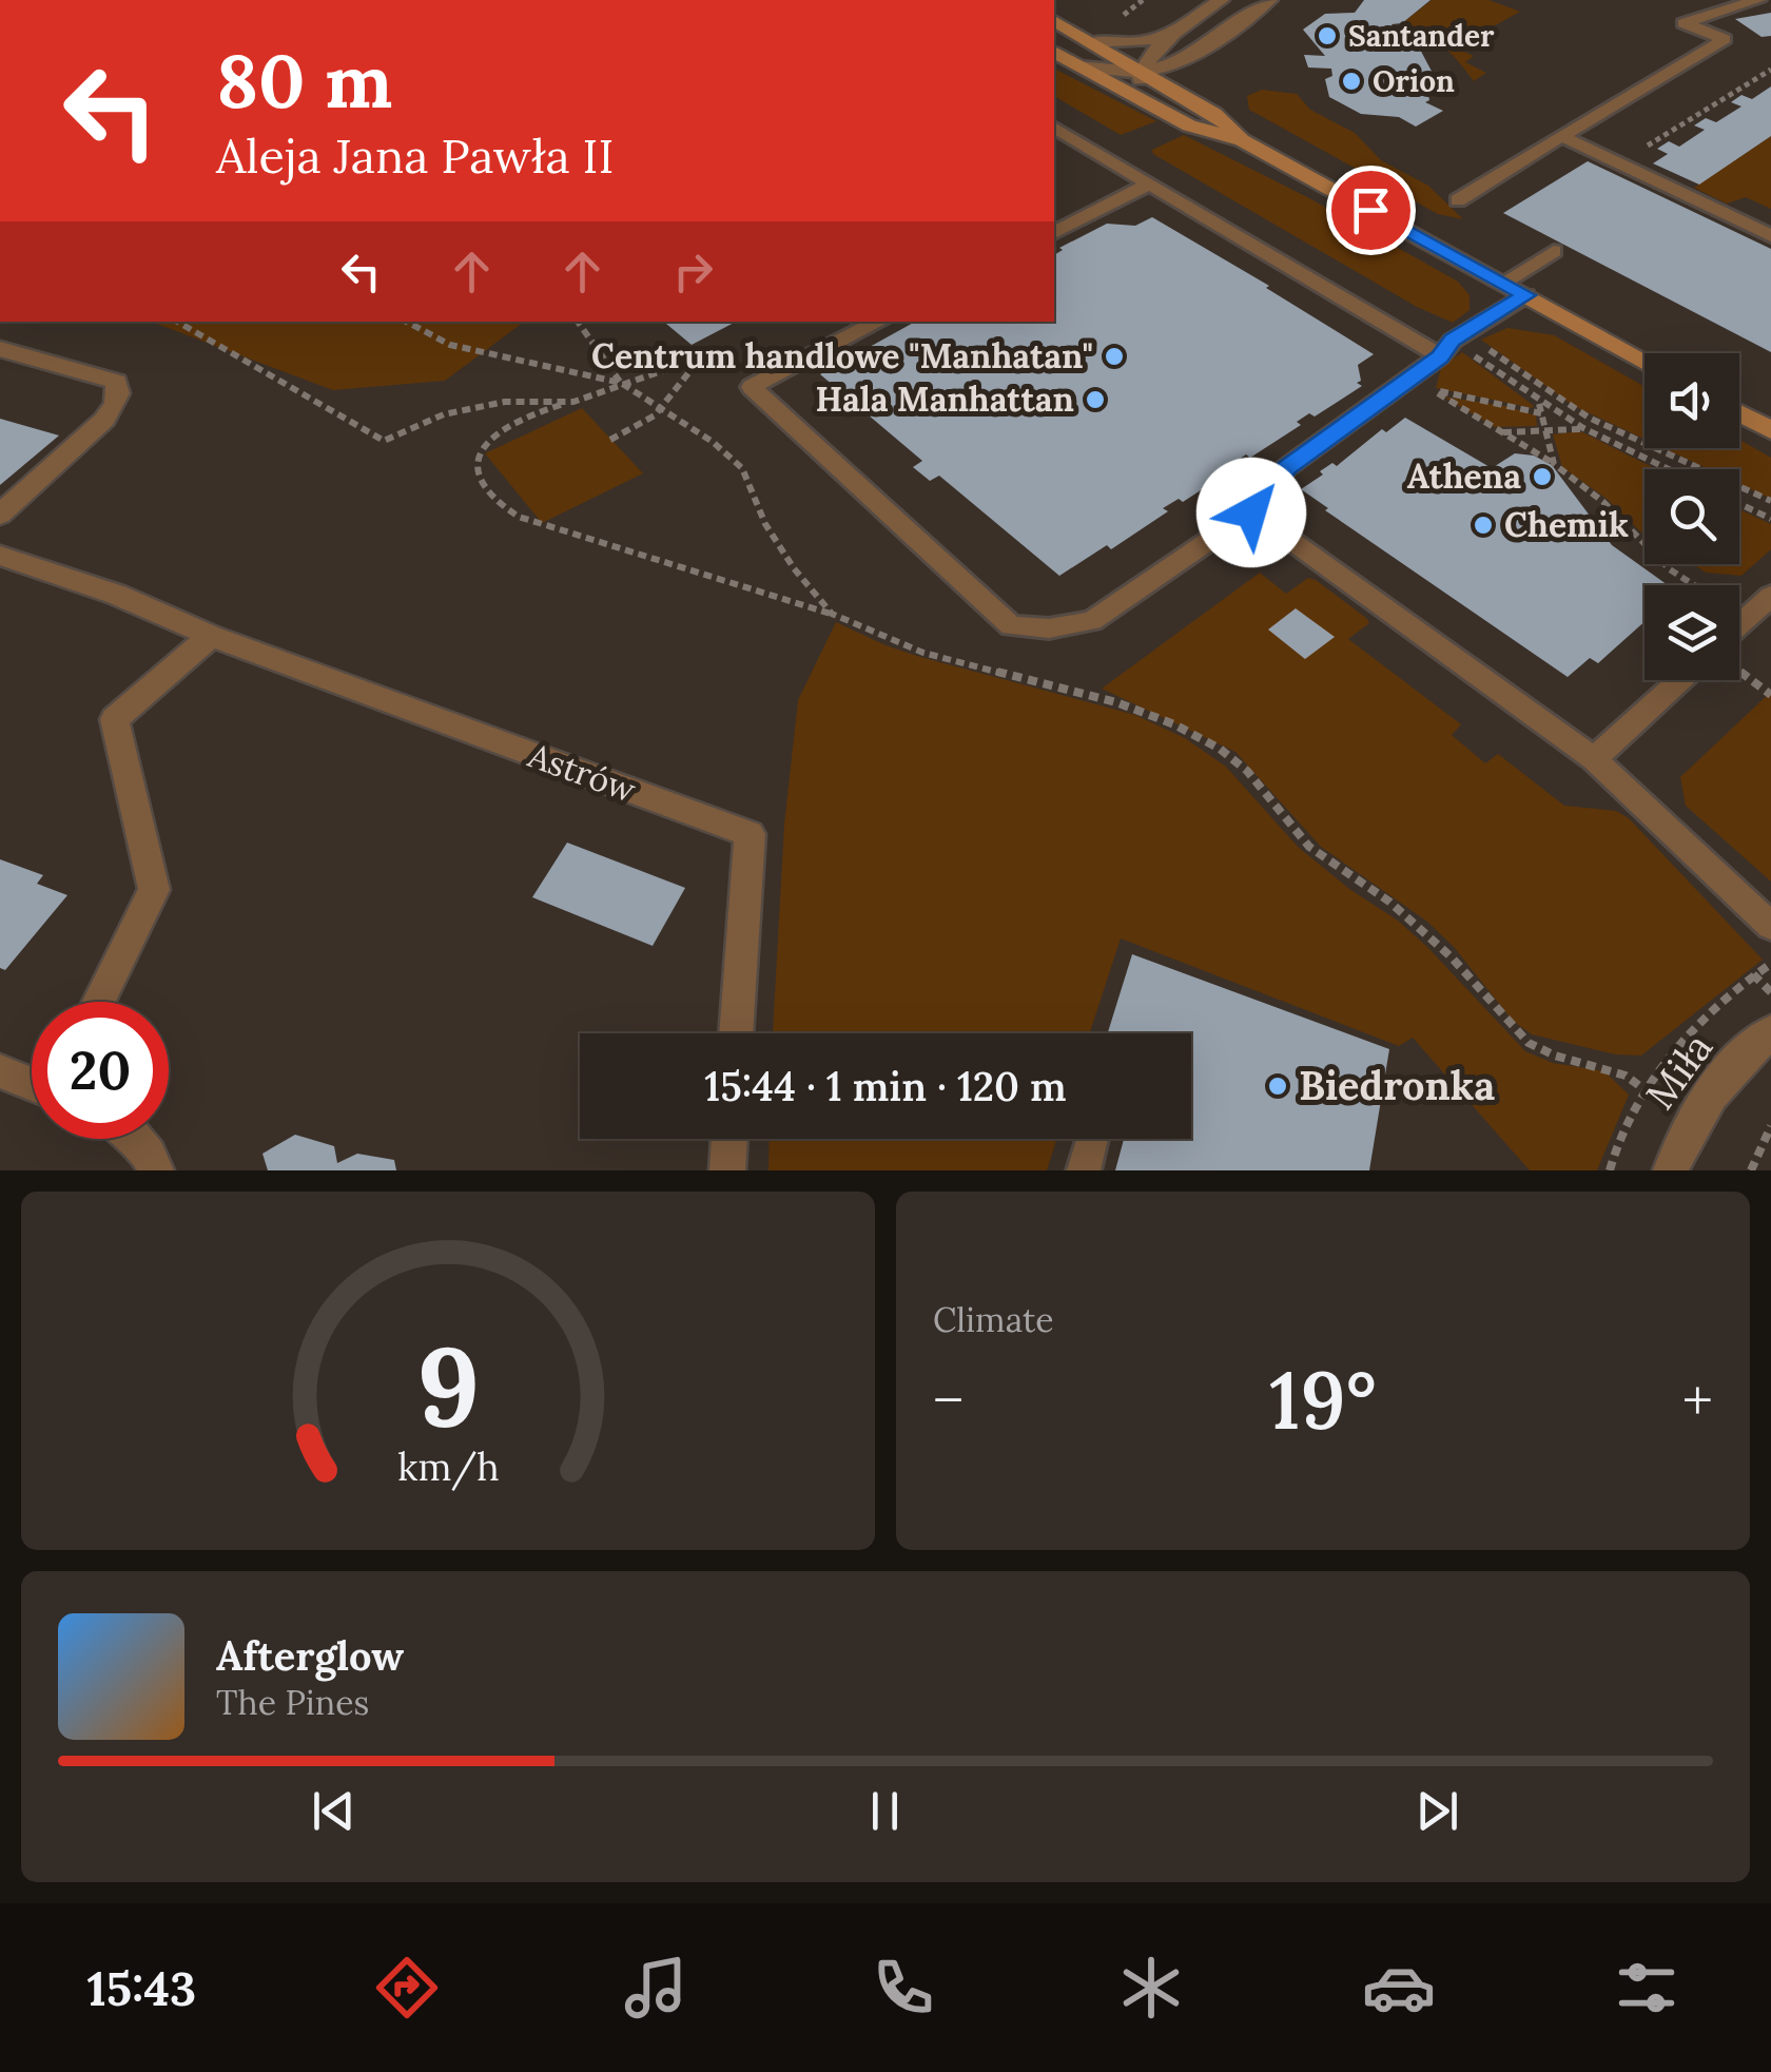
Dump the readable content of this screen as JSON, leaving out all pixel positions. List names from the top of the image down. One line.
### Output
{"streets":{"street":["Astrów","Miła"]},"places":["Santander","Orion","Centrum handlowe \"Manhatan\"","Hala Manhattan","Athena","Chemik","Biedronka"],"page":{"turn":["80 m","Aleja Jana Pawła II"],"limit":"20","trip":"15:44 · 1 min · 120 m","tile":"Climate","heat":["−","19°","+"],"song":["Afterglow","The Pines"],"tabs":"15:43","gauge":["9","km/h"]}}
